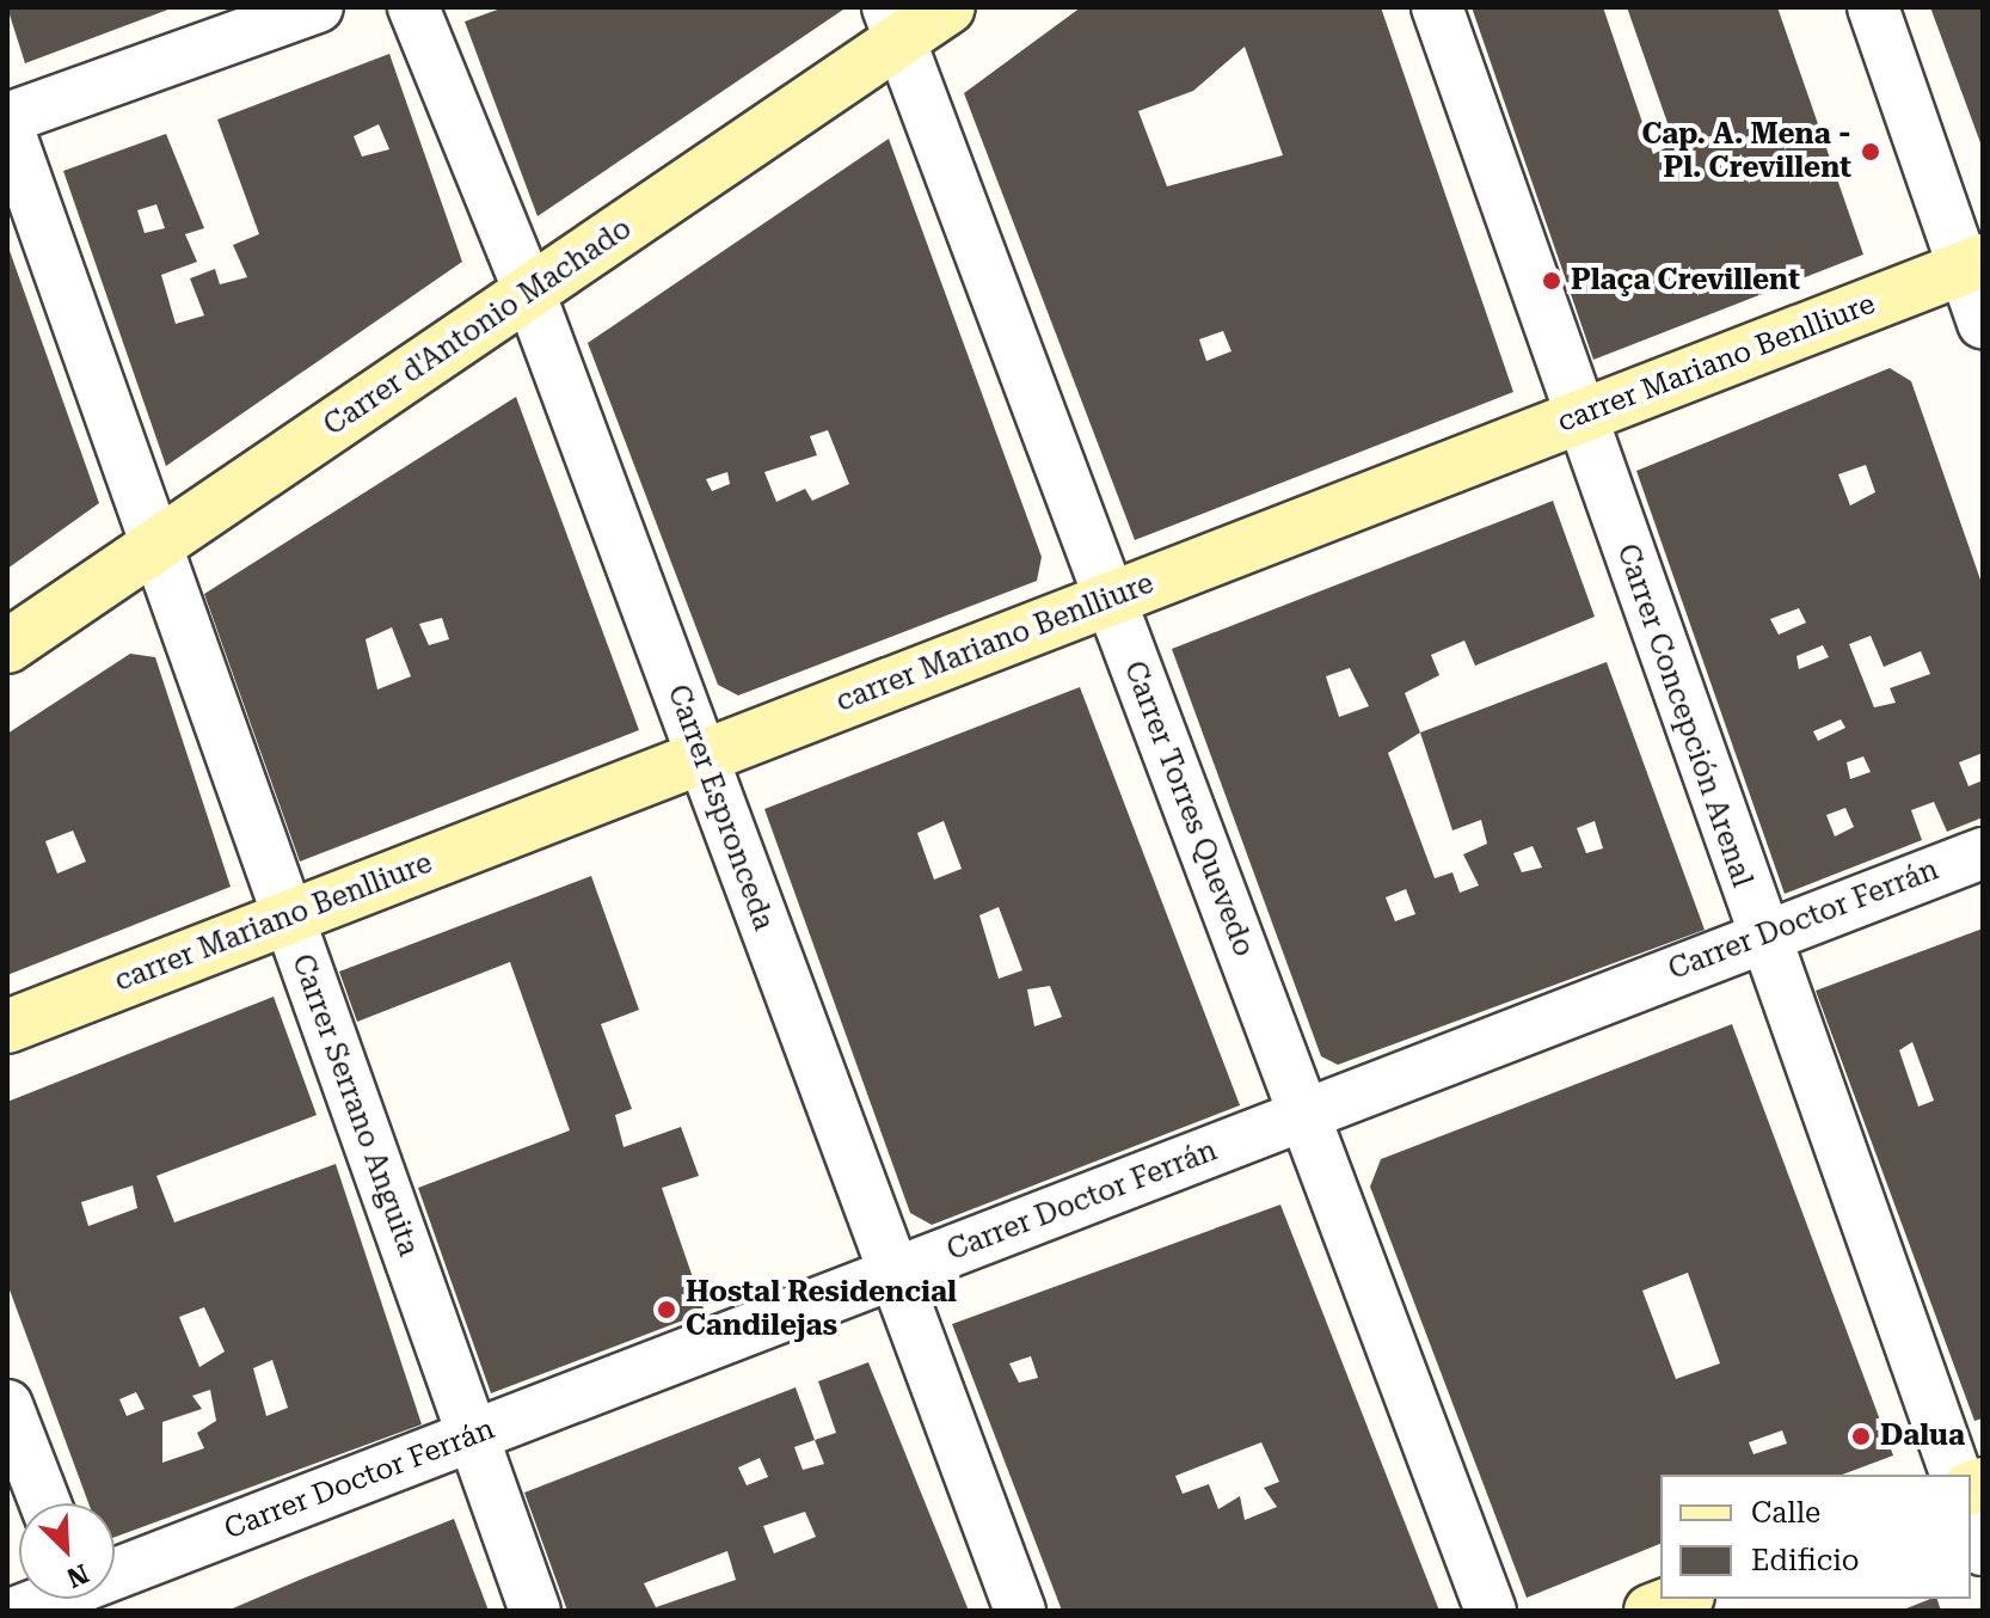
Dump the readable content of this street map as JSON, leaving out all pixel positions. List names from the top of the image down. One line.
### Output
{"streets":{"street":["Carrer d'Antonio Machado","carrer Mariano Benlliure","Carrer Concepción Arenal","Carrer Espronceda","Carrer Torres Quevedo","Carrer Doctor Ferrán","Carrer Serrano Anguita"]},"crossings":[["Carrer d'Antonio Machado","Carrer Espronceda"],["Carrer d'Antonio Machado","Carrer Torres Quevedo"],["Carrer d'Antonio Machado","Carrer Serrano Anguita"],["carrer Mariano Benlliure","Carrer Concepción Arenal"],["carrer Mariano Benlliure","Carrer Espronceda"],["carrer Mariano Benlliure","Carrer Torres Quevedo"],["carrer Mariano Benlliure","Carrer Serrano Anguita"],["Carrer Concepción Arenal","Carrer Doctor Ferrán"],["Carrer Espronceda","Carrer Doctor Ferrán"],["Carrer Torres Quevedo","Carrer Doctor Ferrán"],["Carrer Doctor Ferrán","Carrer Serrano Anguita"]],"places":["Cap. A. Mena - Pl. Crevillent","Plaça Crevillent","Hostal Residencial Candilejas","Dalua"],"legend":["Calle","Edificio"],"north":"bottom right"}
